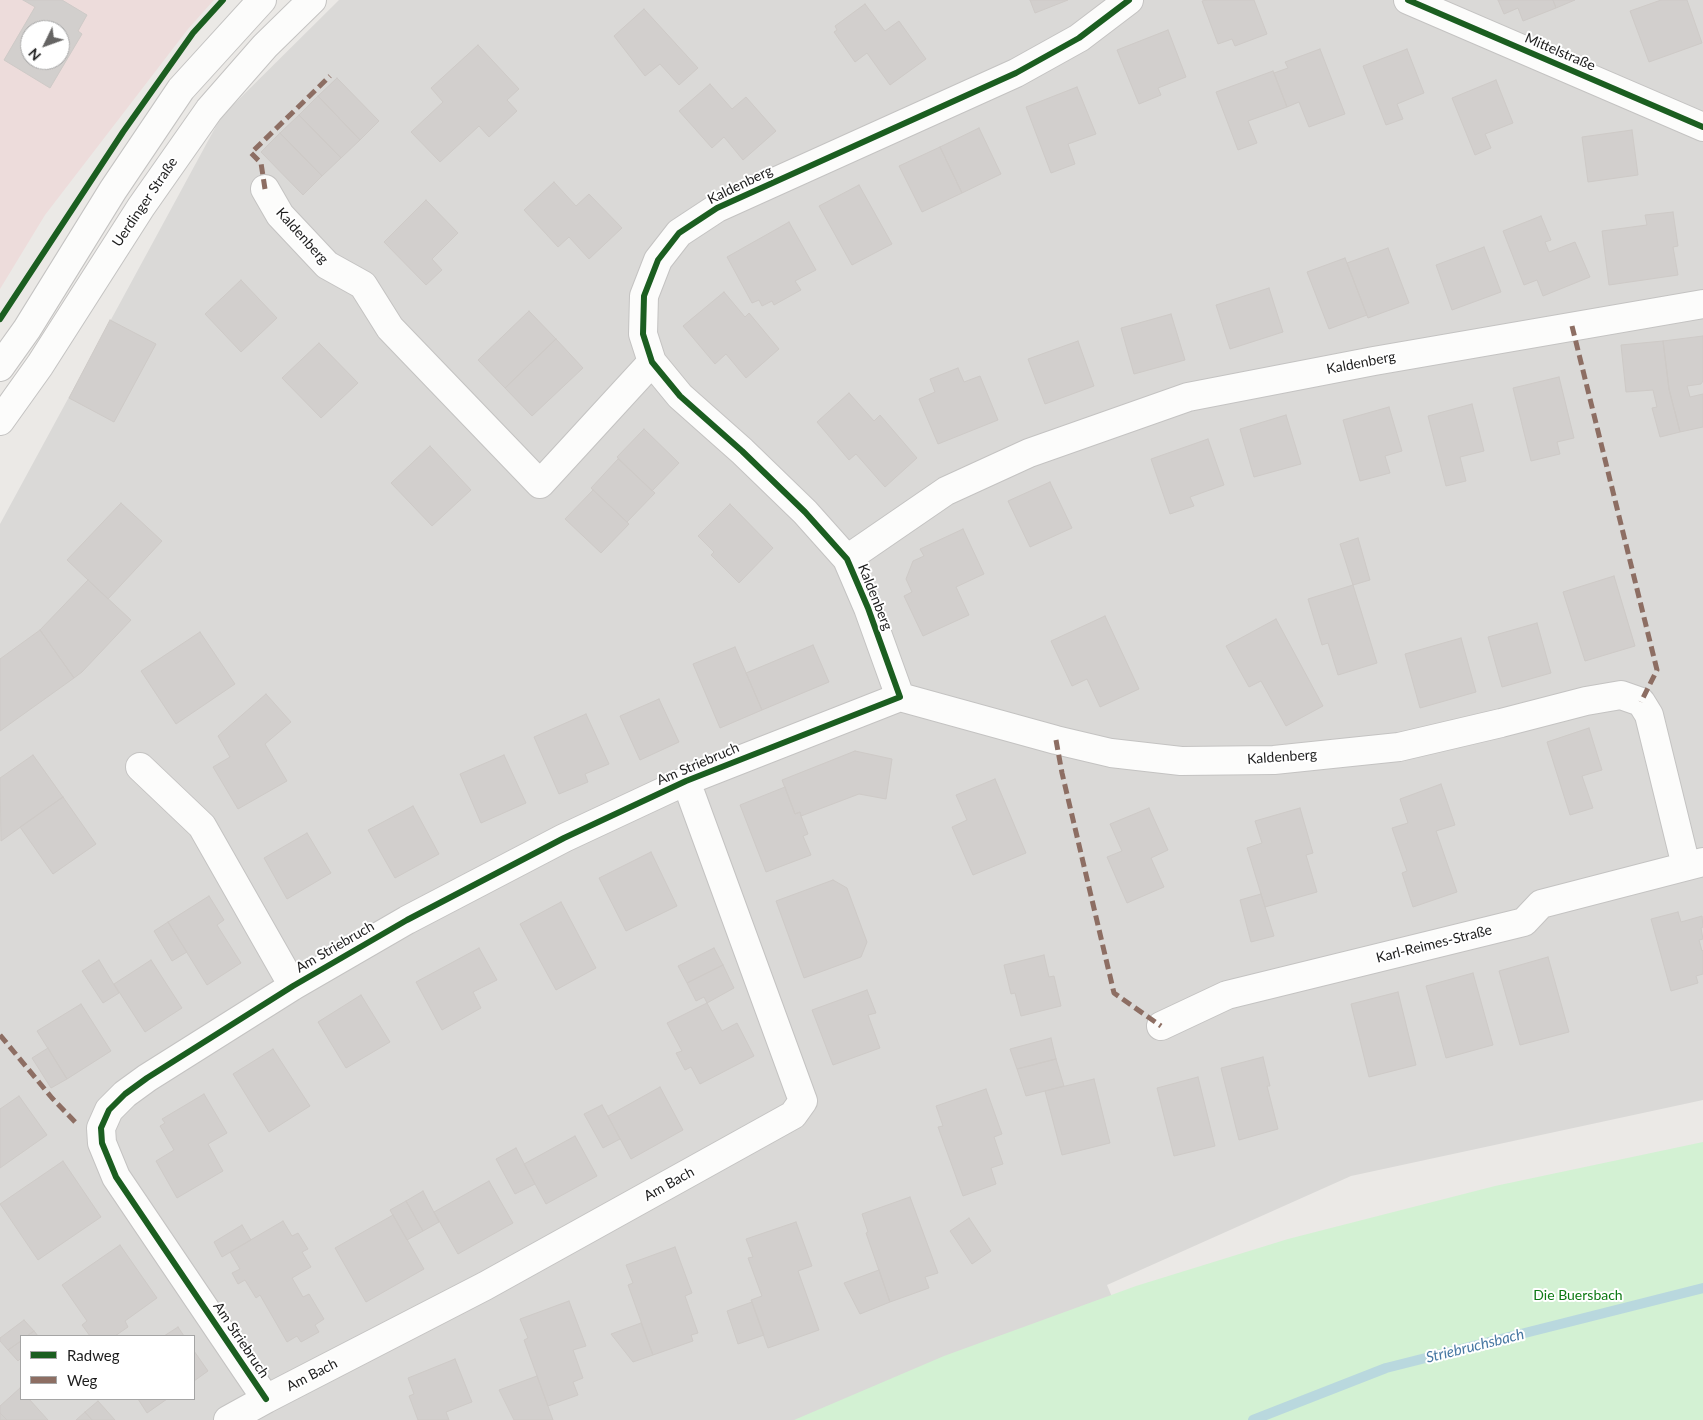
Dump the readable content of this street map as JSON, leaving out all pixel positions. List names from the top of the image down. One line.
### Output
{"streets":{"street":["Mittelstraße","Kaldenberg","Uerdinger Straße","Am Striebruch","Karl-Reimes-Straße","Am Bach"]},"crossings":[["Kaldenberg","Am Striebruch"],["Kaldenberg","Karl-Reimes-Straße"],["Am Striebruch","Am Bach"]],"water":["Striebruchsbach"],"parks":["Die Buersbach"],"legend":["Radweg","Weg"],"north":"bottom left"}
